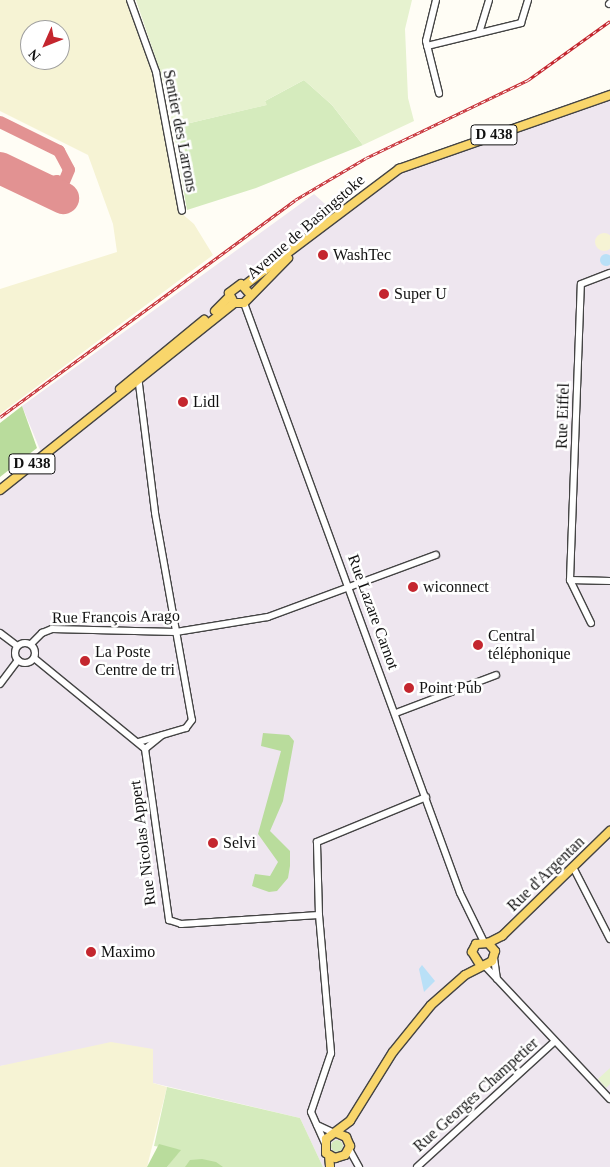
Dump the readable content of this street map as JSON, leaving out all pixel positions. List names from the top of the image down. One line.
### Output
{"streets":{"main road":["D 438","Avenue de Basingstoke","Rue d'Argentan"],"street":["Sentier des Larrons","Rue Eiffel","Rue Lazare Carnot","Rue François Arago","Rue Nicolas Appert","Rue Georges Champetier"]},"crossings":[["D 438","Avenue de Basingstoke"],["Avenue de Basingstoke","Rue Lazare Carnot"],["Rue Lazare Carnot","Rue François Arago"],["Rue Lazare Carnot","Rue d'Argentan"]],"places":["WashTec","Super U","Lidl","wiconnect","Central téléphonique","La Poste Centre de tri","Point Pub","Selvi","Maximo"],"north":"bottom left"}
